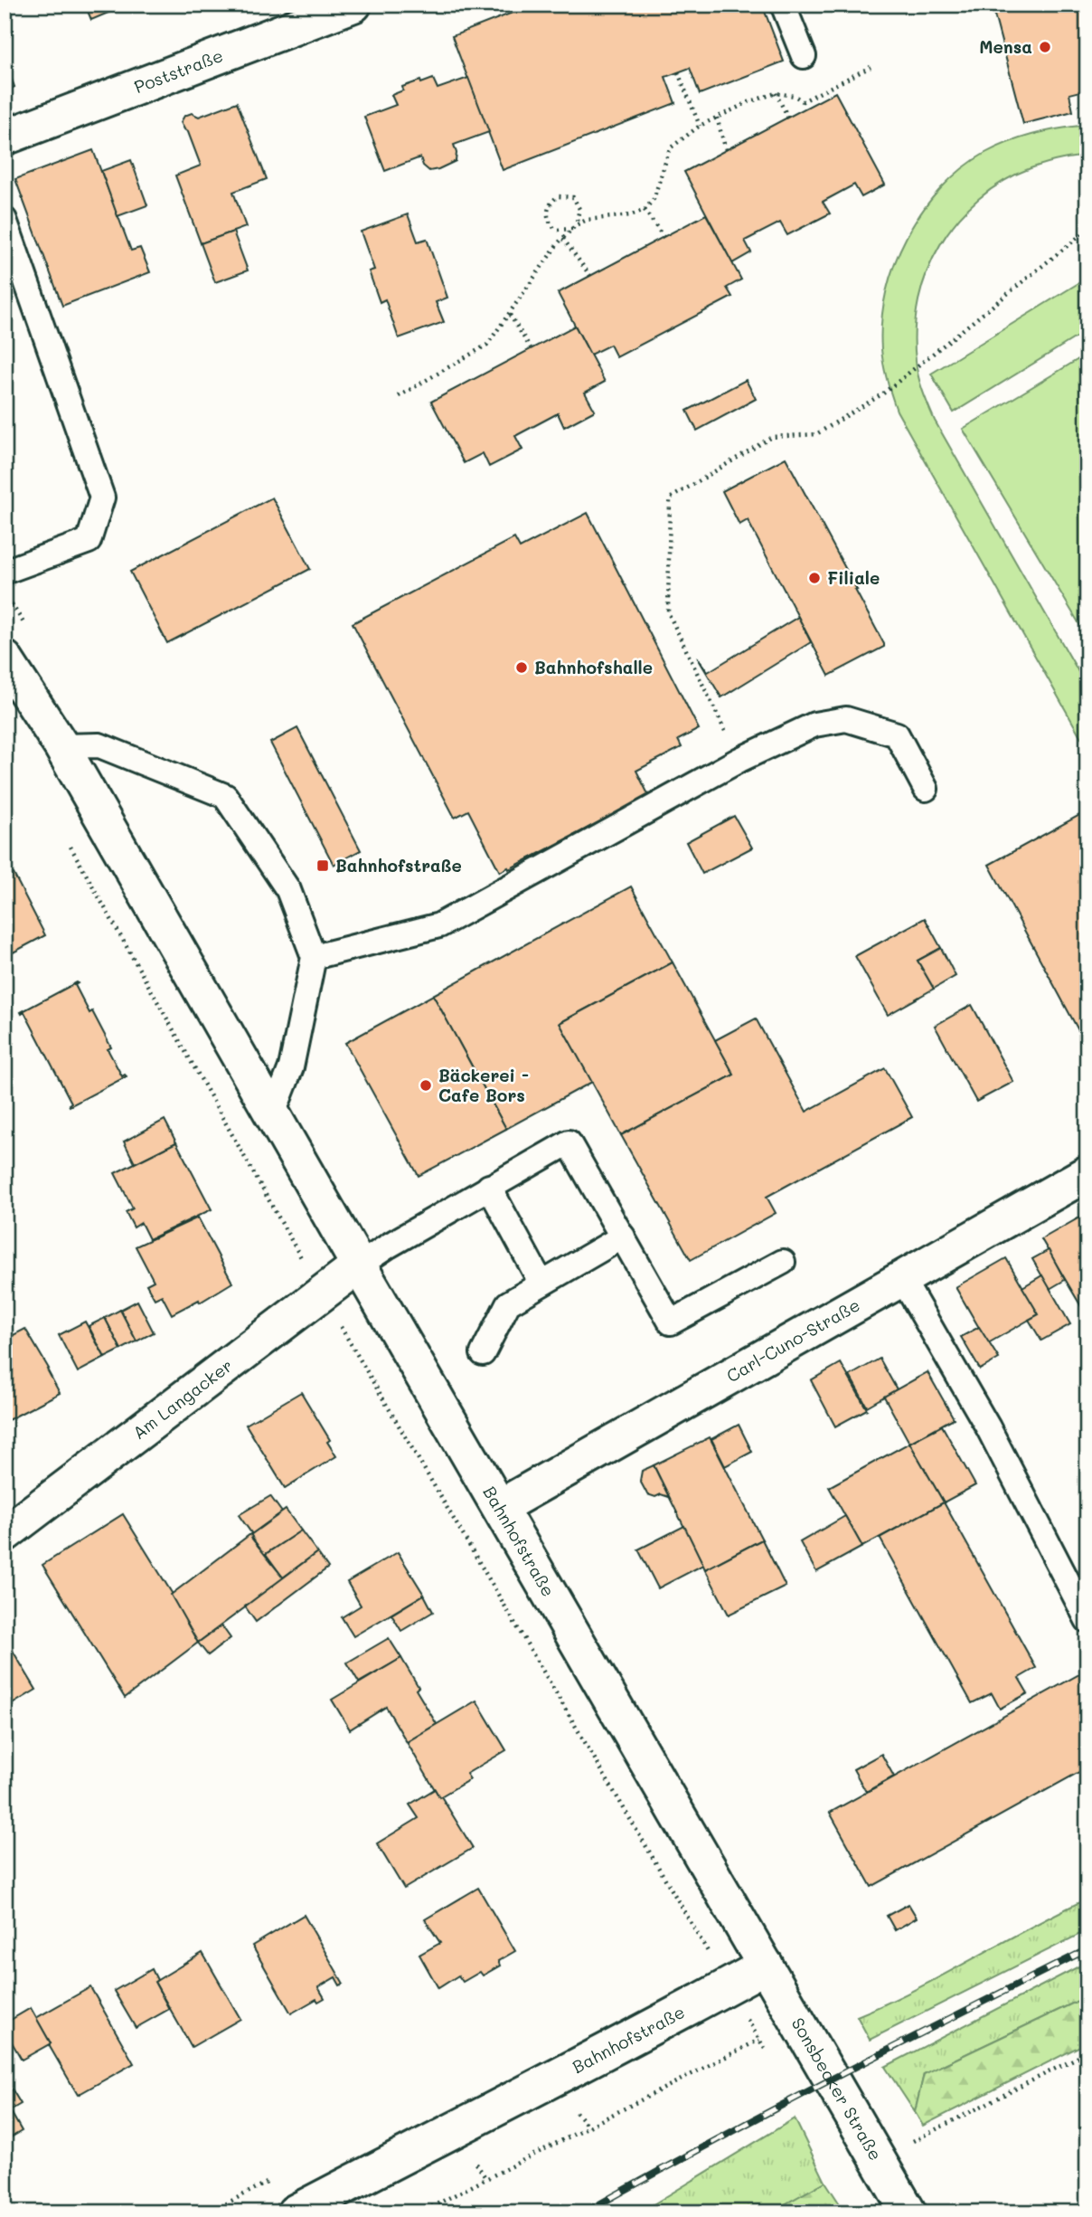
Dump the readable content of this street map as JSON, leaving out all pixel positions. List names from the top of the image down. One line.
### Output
{"streets":{"street":["Poststraße","Carl-Cuno-Straße","Am Langacker","Bahnhofstraße","Sonsbecker Straße"]},"crossings":[["Carl-Cuno-Straße","Bahnhofstraße"],["Am Langacker","Bahnhofstraße"],["Bahnhofstraße","Sonsbecker Straße"]],"places":{"other":["Mensa","Filiale","Bahnhofshalle","Bäckerei - Cafe Bors"],"transit":["Bahnhofstraße"]}}
